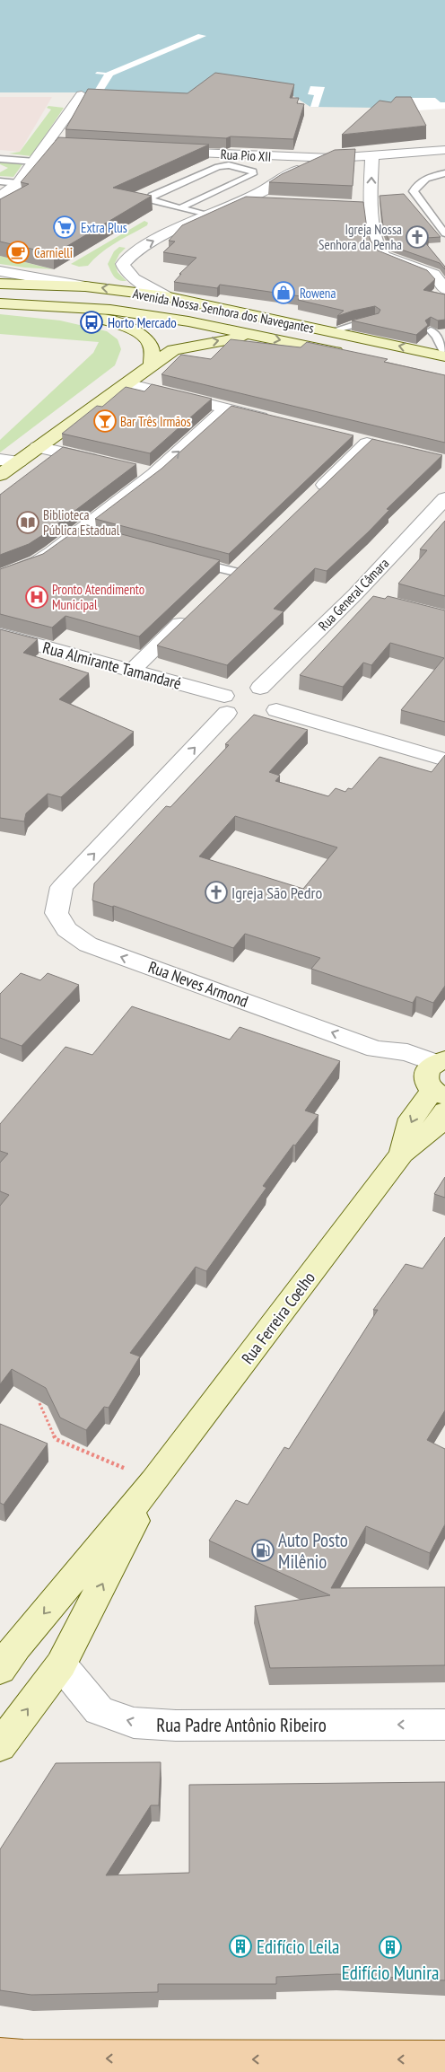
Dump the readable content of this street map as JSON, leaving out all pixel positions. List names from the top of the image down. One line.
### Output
{"streets":{"main road":["Avenida Nossa Senhora dos Navegantes","Rua Ferreira Coelho"],"street":["Rua Pio XII","Rua General Câmara","Rua Almirante Tamandaré","Rua Neves Armond","Rua Padre Antônio Ribeiro"]},"crossings":[["Rua Almirante Tamandaré","Rua Neves Armond"],["Rua Neves Armond","Rua Ferreira Coelho"],["Rua Ferreira Coelho","Rua Padre Antônio Ribeiro"]],"one_way":["Rua Padre Antônio Ribeiro"],"places":{"supermarket":["Extra Plus"],"church":["Igreja Nossa Senhora da Penha","Igreja São Pedro"],"cafe":["Carnielli"],"shop":["Rowena"],"bus stop":["Horto Mercado"],"bar":["Bar Três Irmãos"],"library":["Biblioteca Pública Estadual"],"hospital":["Pronto Atendimento Municipal"],"fuel station":["Auto Posto Milênio"],"building":["Edifício Leila","Edifício Munira"]}}
